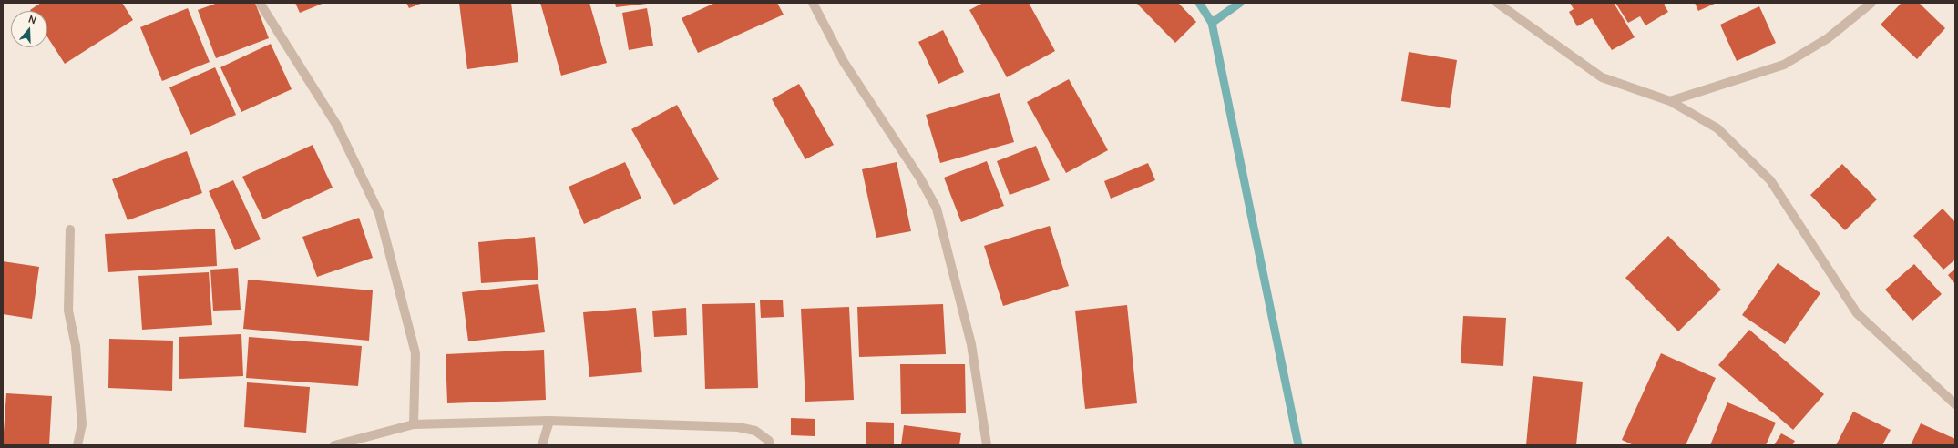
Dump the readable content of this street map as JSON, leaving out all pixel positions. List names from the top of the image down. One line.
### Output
{"north":"top"}
